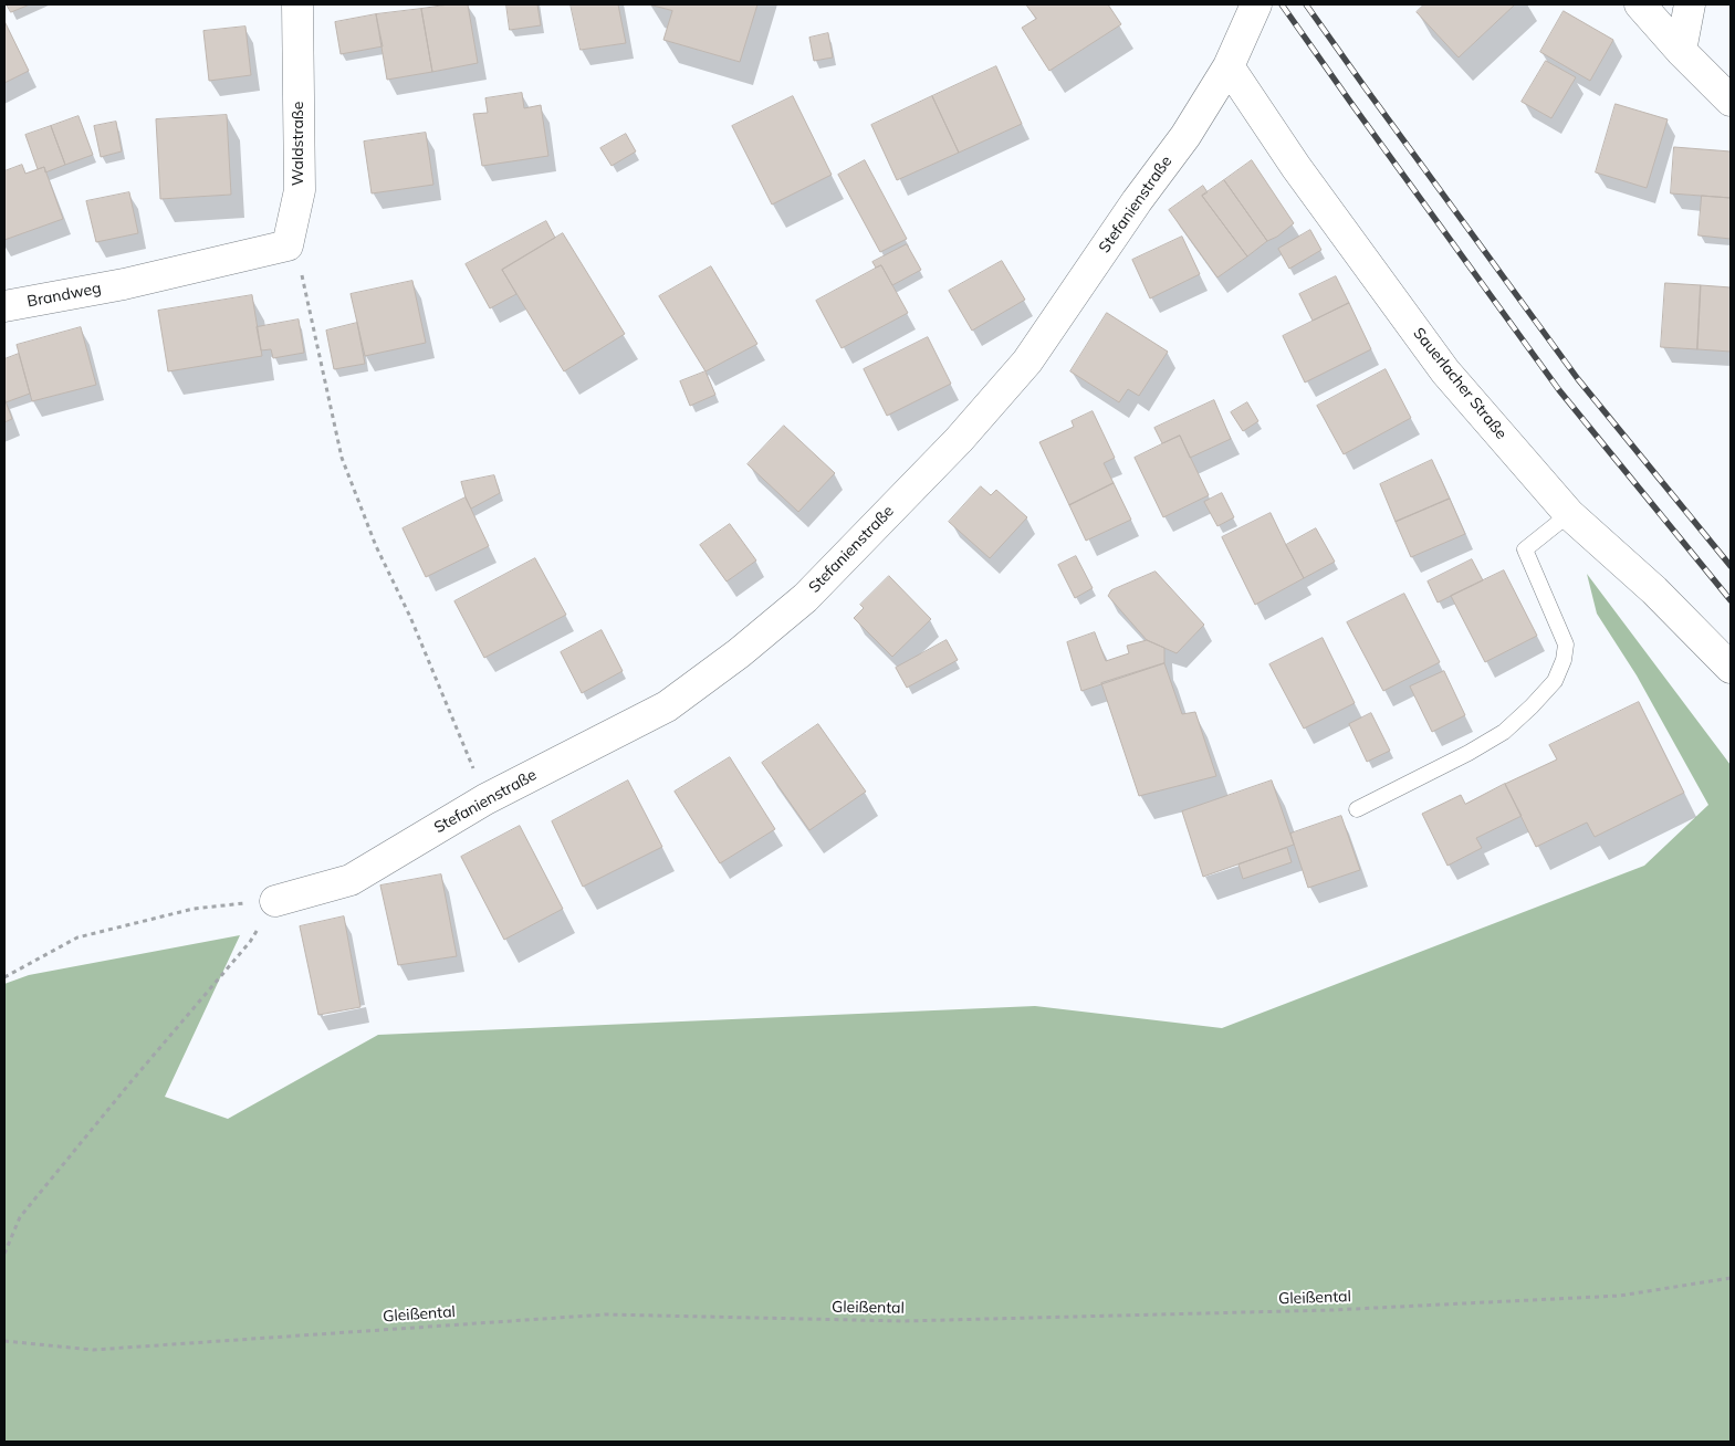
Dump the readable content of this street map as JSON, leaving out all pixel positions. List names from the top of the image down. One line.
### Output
{"streets":{"street":["Waldstraße","Stefanienstraße","Brandweg","Sauerlacher Straße"],"path":["Gleißental"]},"crossings":[["Waldstraße","Brandweg"],["Stefanienstraße","Sauerlacher Straße"]]}
